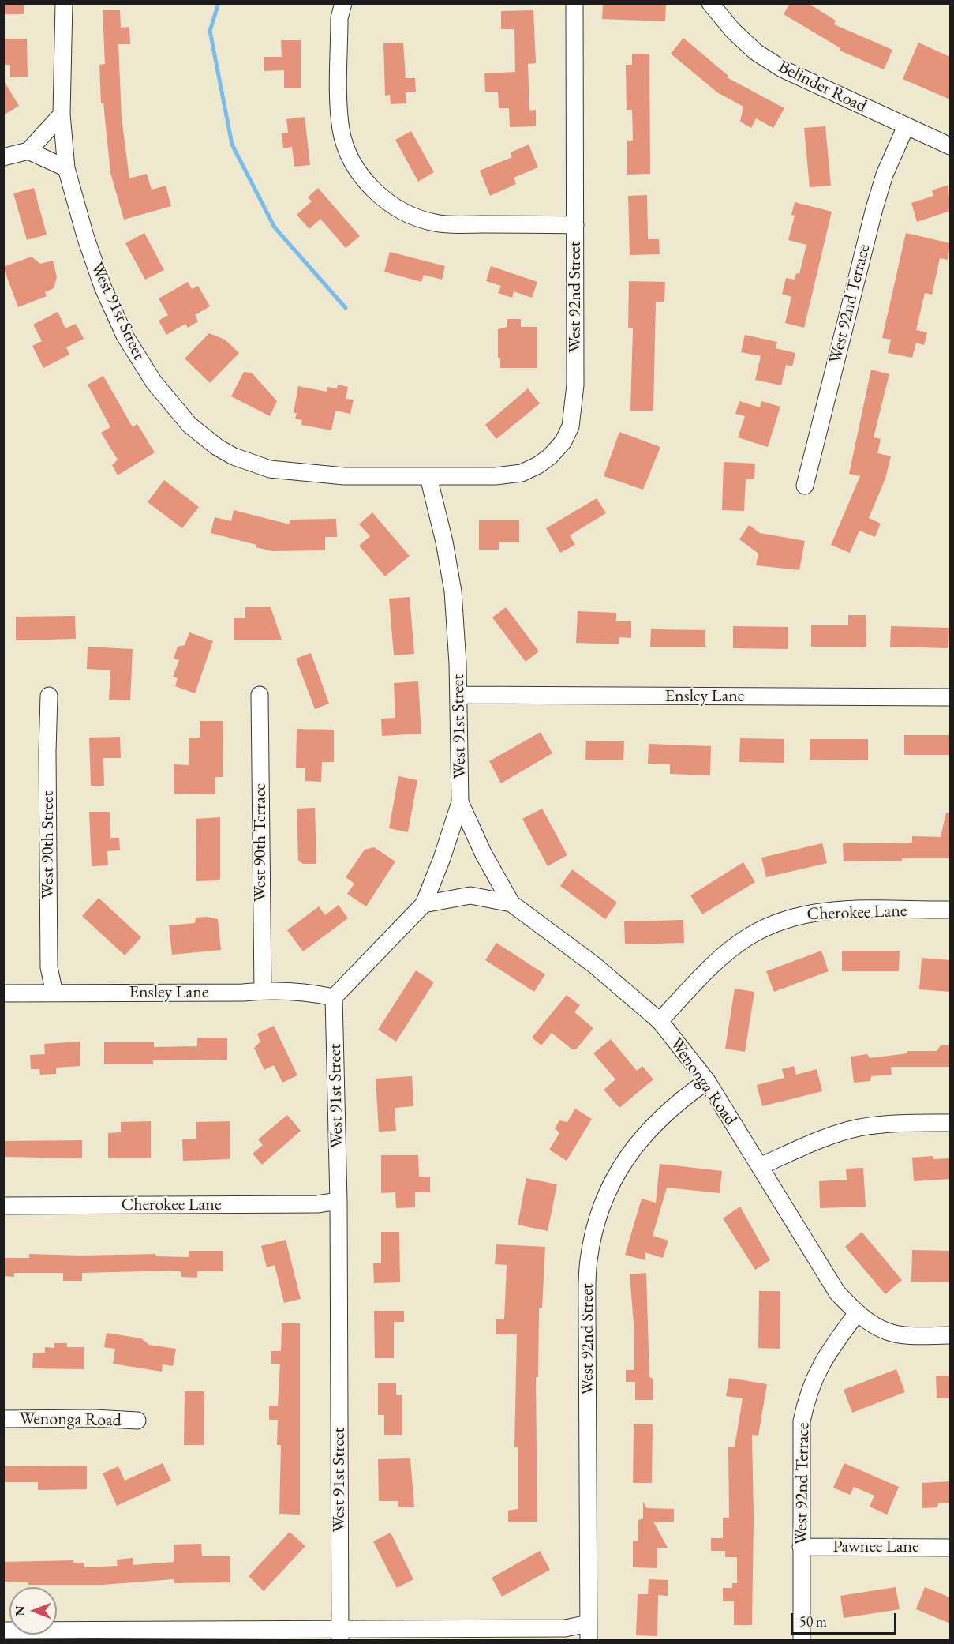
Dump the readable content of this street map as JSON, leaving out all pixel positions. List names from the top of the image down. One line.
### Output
{"streets":{"street":["Belinder Road","West 92nd Street","West 92nd Terrace","West 91st Street","Ensley Lane","West 90th Terrace","West 90th Street","Cherokee Lane","Wenonga Road","Pawnee Lane"]},"crossings":[["Belinder Road","West 92nd Terrace"],["West 92nd Street","West 91st Street"],["West 92nd Street","Wenonga Road"],["West 92nd Terrace","Wenonga Road"],["West 92nd Terrace","Pawnee Lane"],["West 91st Street","Ensley Lane"],["West 91st Street","Cherokee Lane"],["West 91st Street","Wenonga Road"],["Ensley Lane","West 90th Terrace"],["Ensley Lane","West 90th Street"],["Cherokee Lane","Wenonga Road"]],"scale_bar":"50 m","north":"left"}
